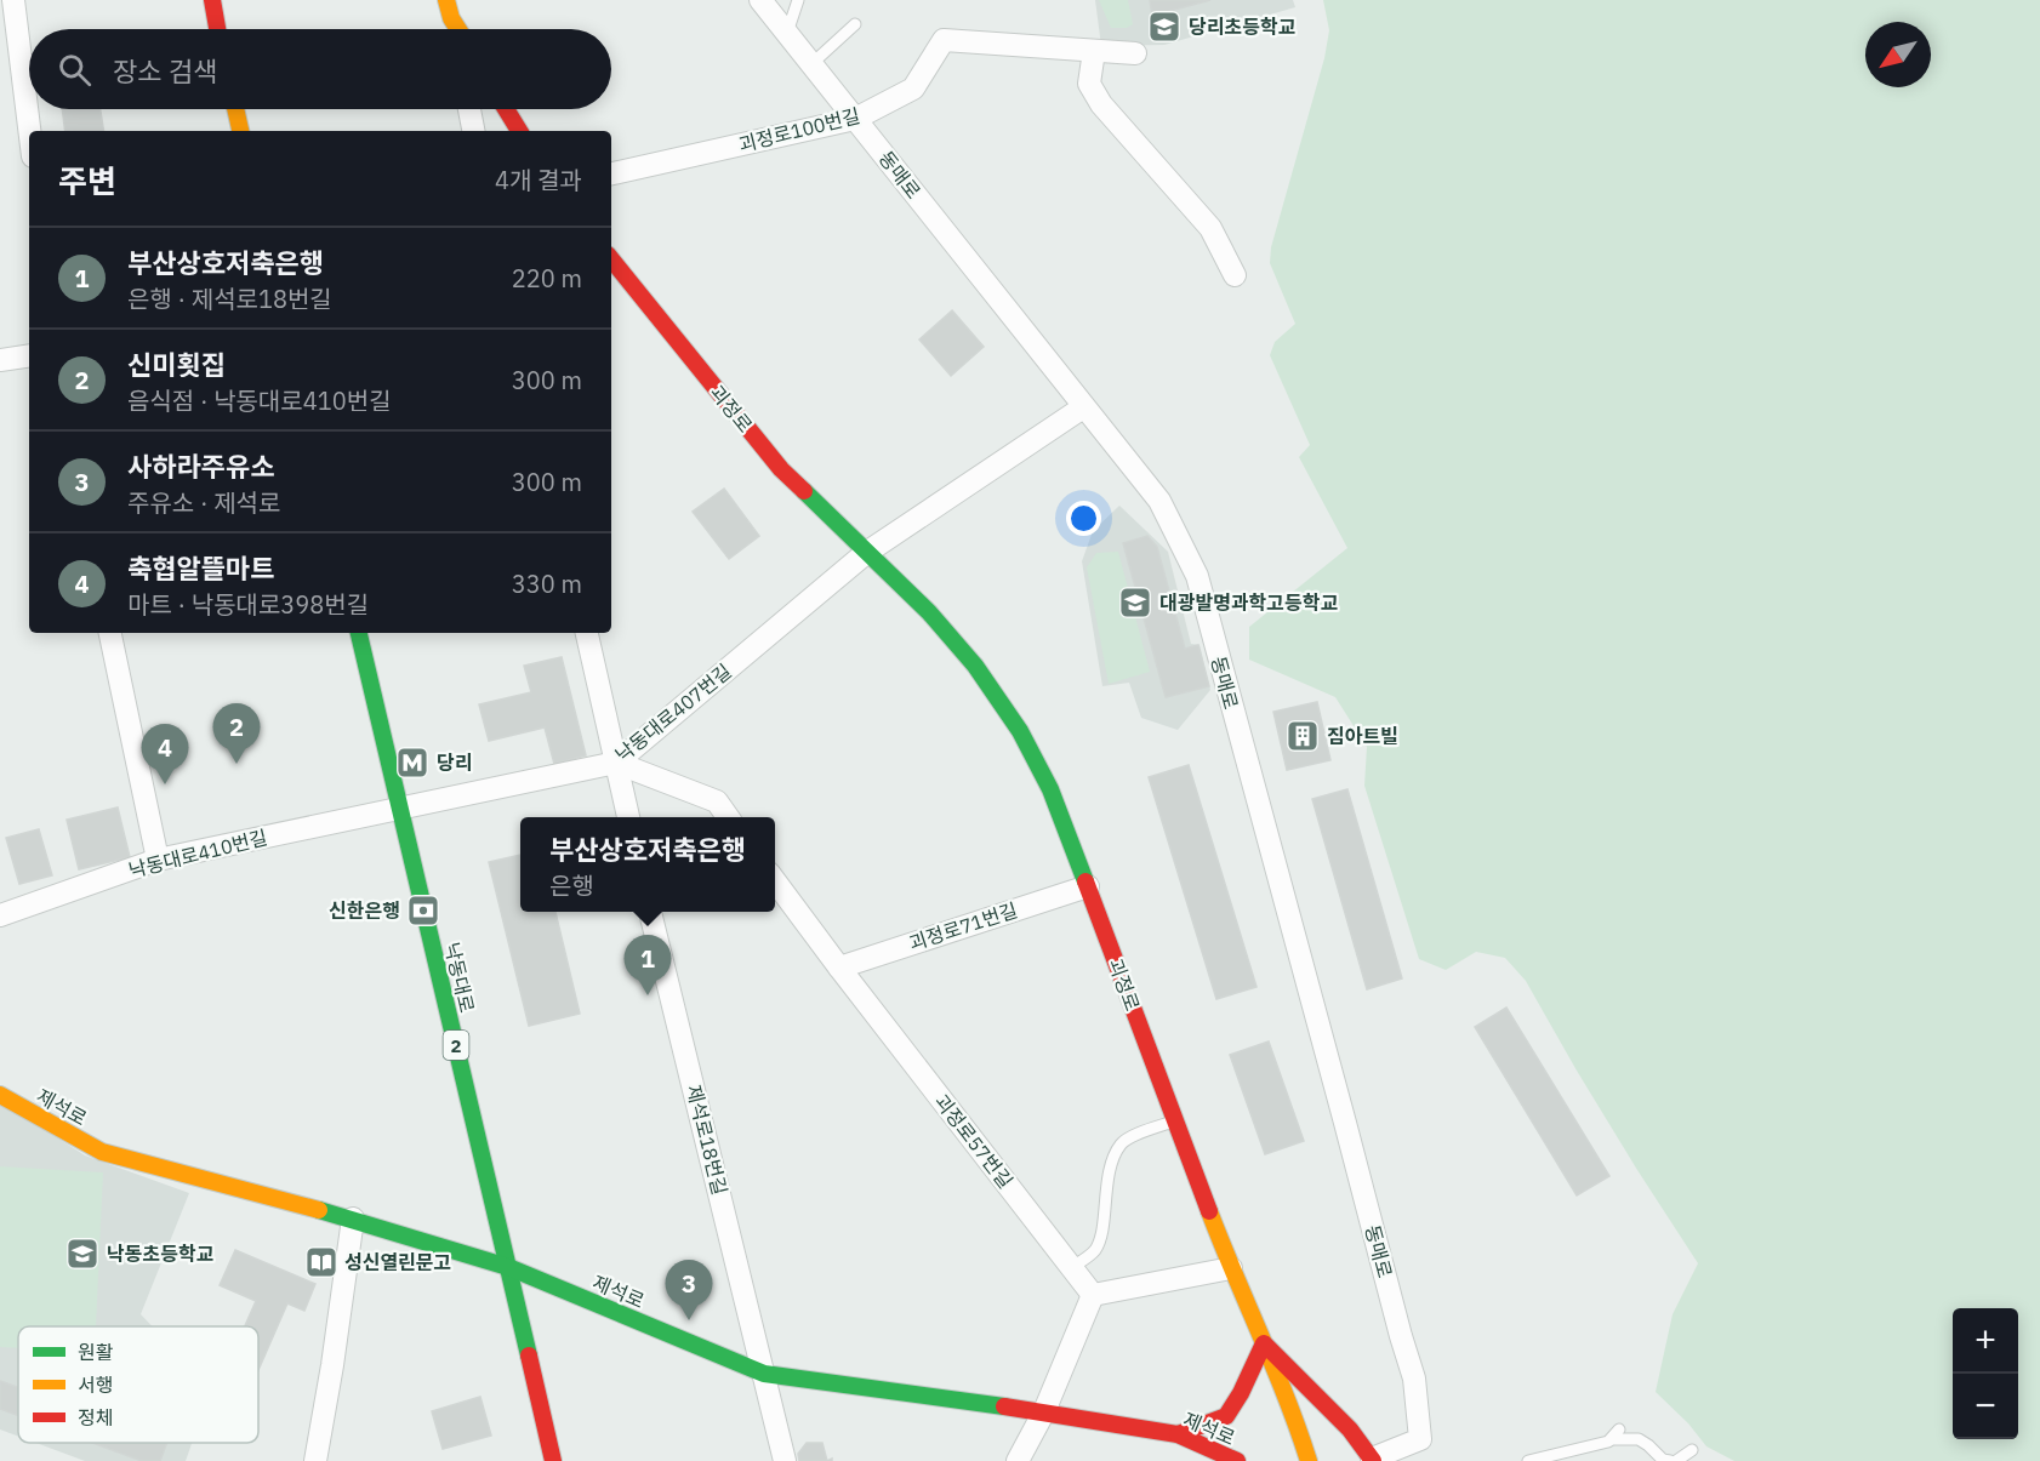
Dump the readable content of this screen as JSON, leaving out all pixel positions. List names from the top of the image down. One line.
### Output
{"streets":{"main road":["동매로","괴정로","낙동대로","2","제석로"],"street":["괴정로100번길","낙동대로407번길","낙동대로410번길","괴정로71번길","제석로18번길","괴정로57번길"]},"crossings":[["괴정로100번길","동매로"],["동매로","괴정로"],["괴정로","낙동대로407번길"],["괴정로","괴정로71번길"],["낙동대로407번길","낙동대로410번길"],["낙동대로407번길","낙동대로"],["낙동대로410번길","낙동대로"],["괴정로71번길","괴정로57번길"],["낙동대로","제석로"],["제석로","제석로18번길"]],"places":{"school or university":["당리초등학교","대광발명과학고등학교","낙동초등학교"],"building":["짐아트빌"],"metro station":["당리"],"bank":["신한은행"],"library":["성신열린문고"]},"legend":["원활","서행","정체"],"north":"bottom left","page":{"search":"장소 검색","heading":["주변","4개 결과"],"list":[{"mark":"1","name":"부산상호저축은행","note":"은행 · 제석로18번길","value":"220 m"},{"mark":"2","name":"신미횟집","note":"음식점 · 낙동대로410번길","value":"300 m"},{"mark":"3","name":"사하라주유소","note":"주유소 · 제석로","value":"300 m"},{"mark":"4","name":"축협알뜰마트","note":"마트 · 낙동대로398번길","value":"330 m"}],"pins":["2","4","1","3"],"popup":["부산상호저축은행","은행"],"map_buttons":["+","−"]}}
